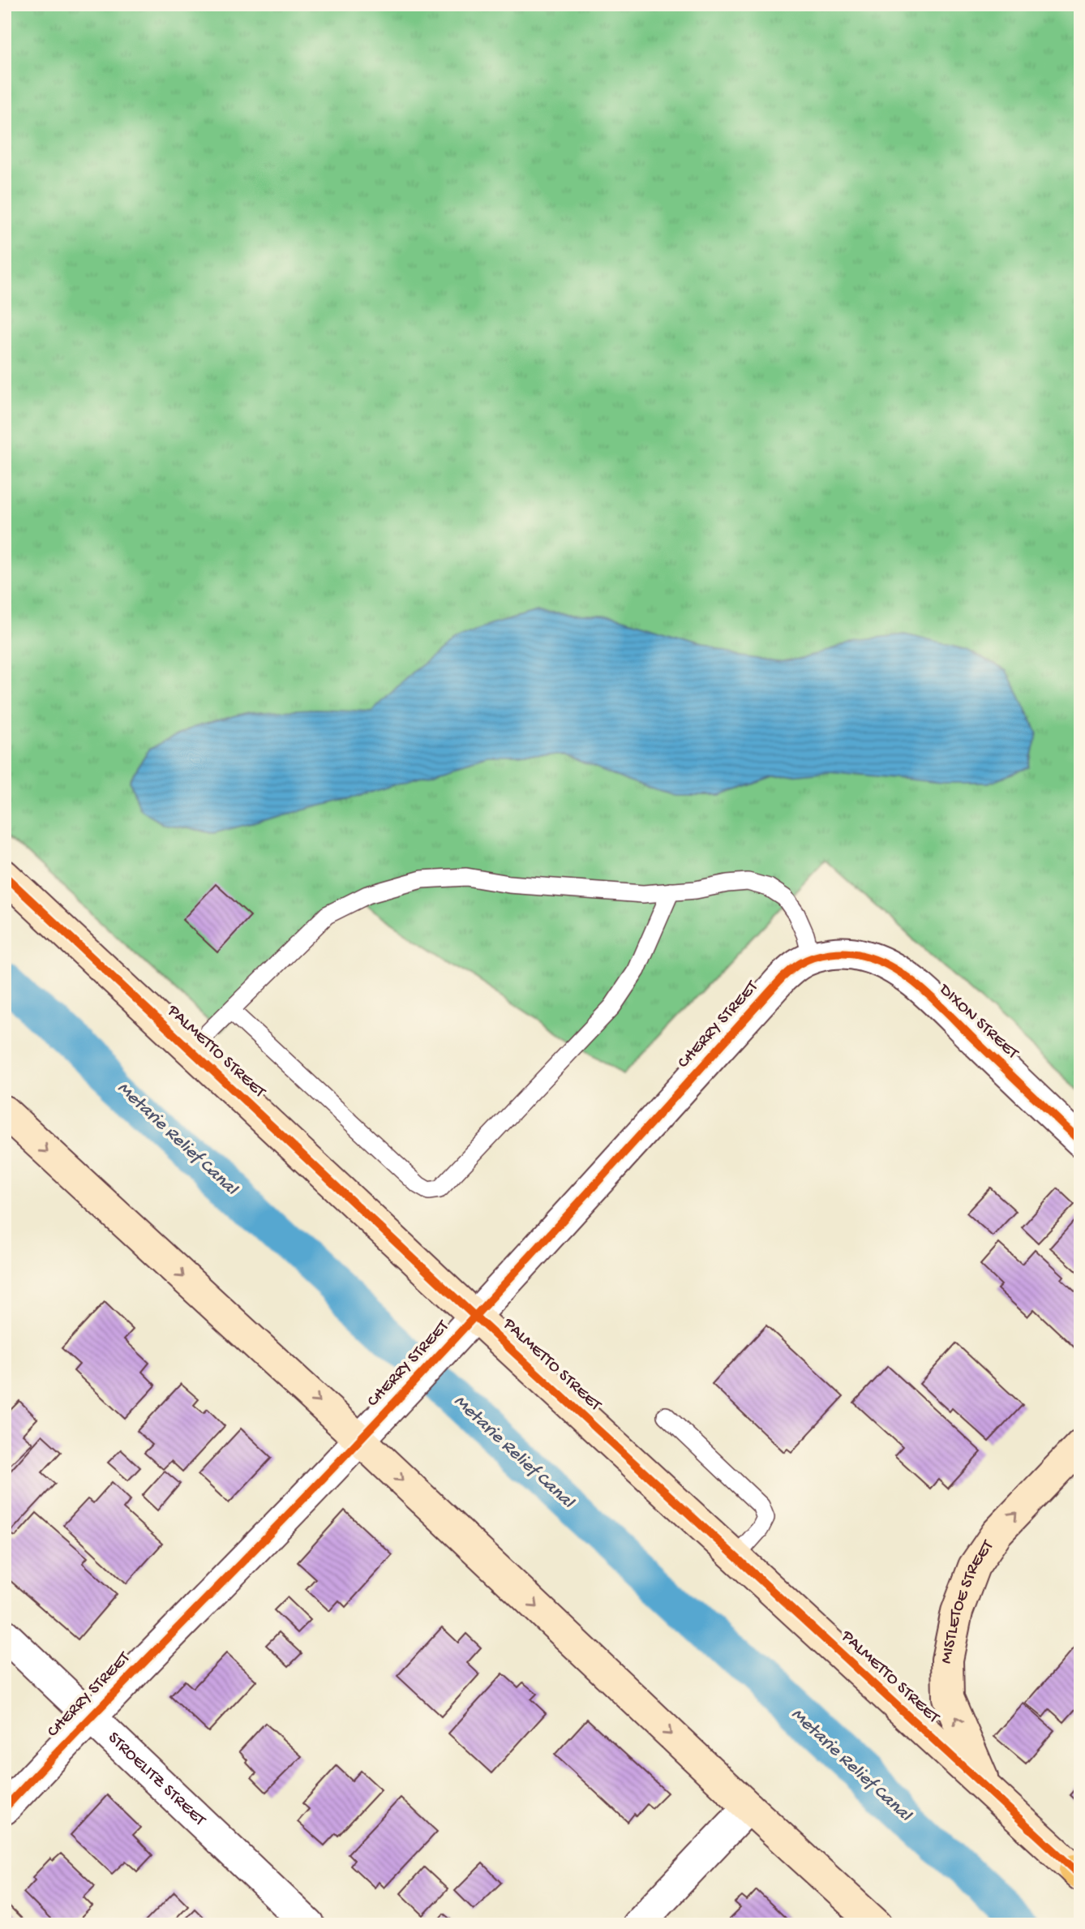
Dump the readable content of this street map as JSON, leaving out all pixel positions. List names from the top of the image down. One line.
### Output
{"streets":{"street":["DIXON STREET","CHERRY STREET","PALMETTO STREET","MISTLETOE STREET","STROELITZ STREET"]},"crossings":[["DIXON STREET","CHERRY STREET"],["CHERRY STREET","PALMETTO STREET"],["CHERRY STREET","STROELITZ STREET"],["PALMETTO STREET","MISTLETOE STREET"]],"one_way":["MISTLETOE STREET"],"water":["Metarie Relief Canal"]}
